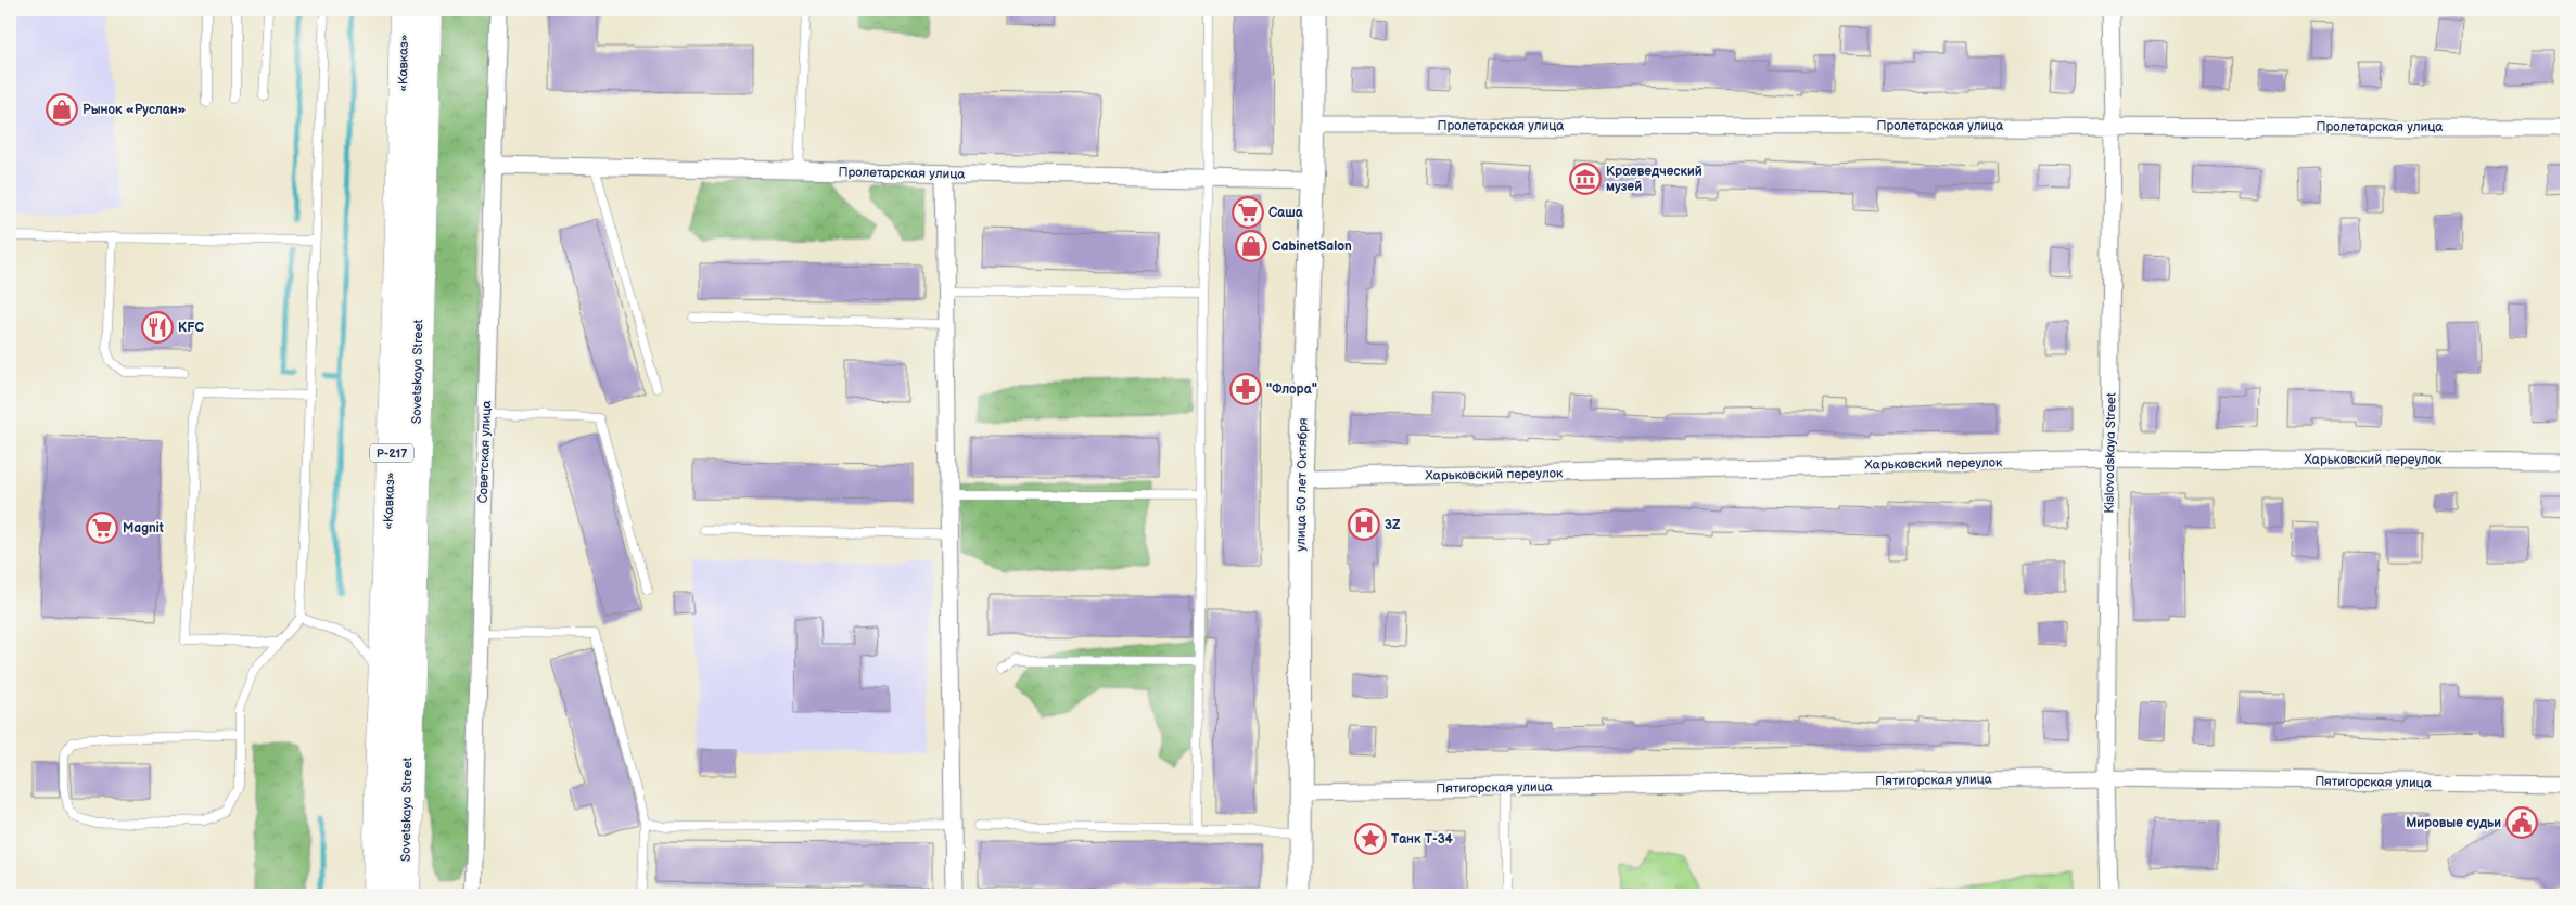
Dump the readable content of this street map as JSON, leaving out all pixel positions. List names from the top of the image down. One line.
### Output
{"streets":{"highway":["«Кавказ»","Sovetskaya Street","Р-217"],"main road":["улица 50 лет Октября"],"street":["Пролетарская улица","Советская улица","Kislovodskaya Street","Харьковский переулок","Пятигорская улица"]},"crossings":[["Пролетарская улица","Советская улица"],["Пролетарская улица","Kislovodskaya Street"],["Пролетарская улица","улица 50 лет Октября"],["Kislovodskaya Street","Харьковский переулок"],["Kislovodskaya Street","Пятигорская улица"],["Харьковский переулок","улица 50 лет Октября"],["улица 50 лет Октября","Пятигорская улица"]],"places":{"shop":["Рынок «Руслан»","CabinetSalon"],"museum":["Краеведческий музей"],"supermarket":["Саша","Magnit"],"restaurant":["KFC"],"pharmacy":["\"Флора\""],"hospital":["3Z"],"public building":["Мировые судьи"],"place":["Танк Т-34"]}}
